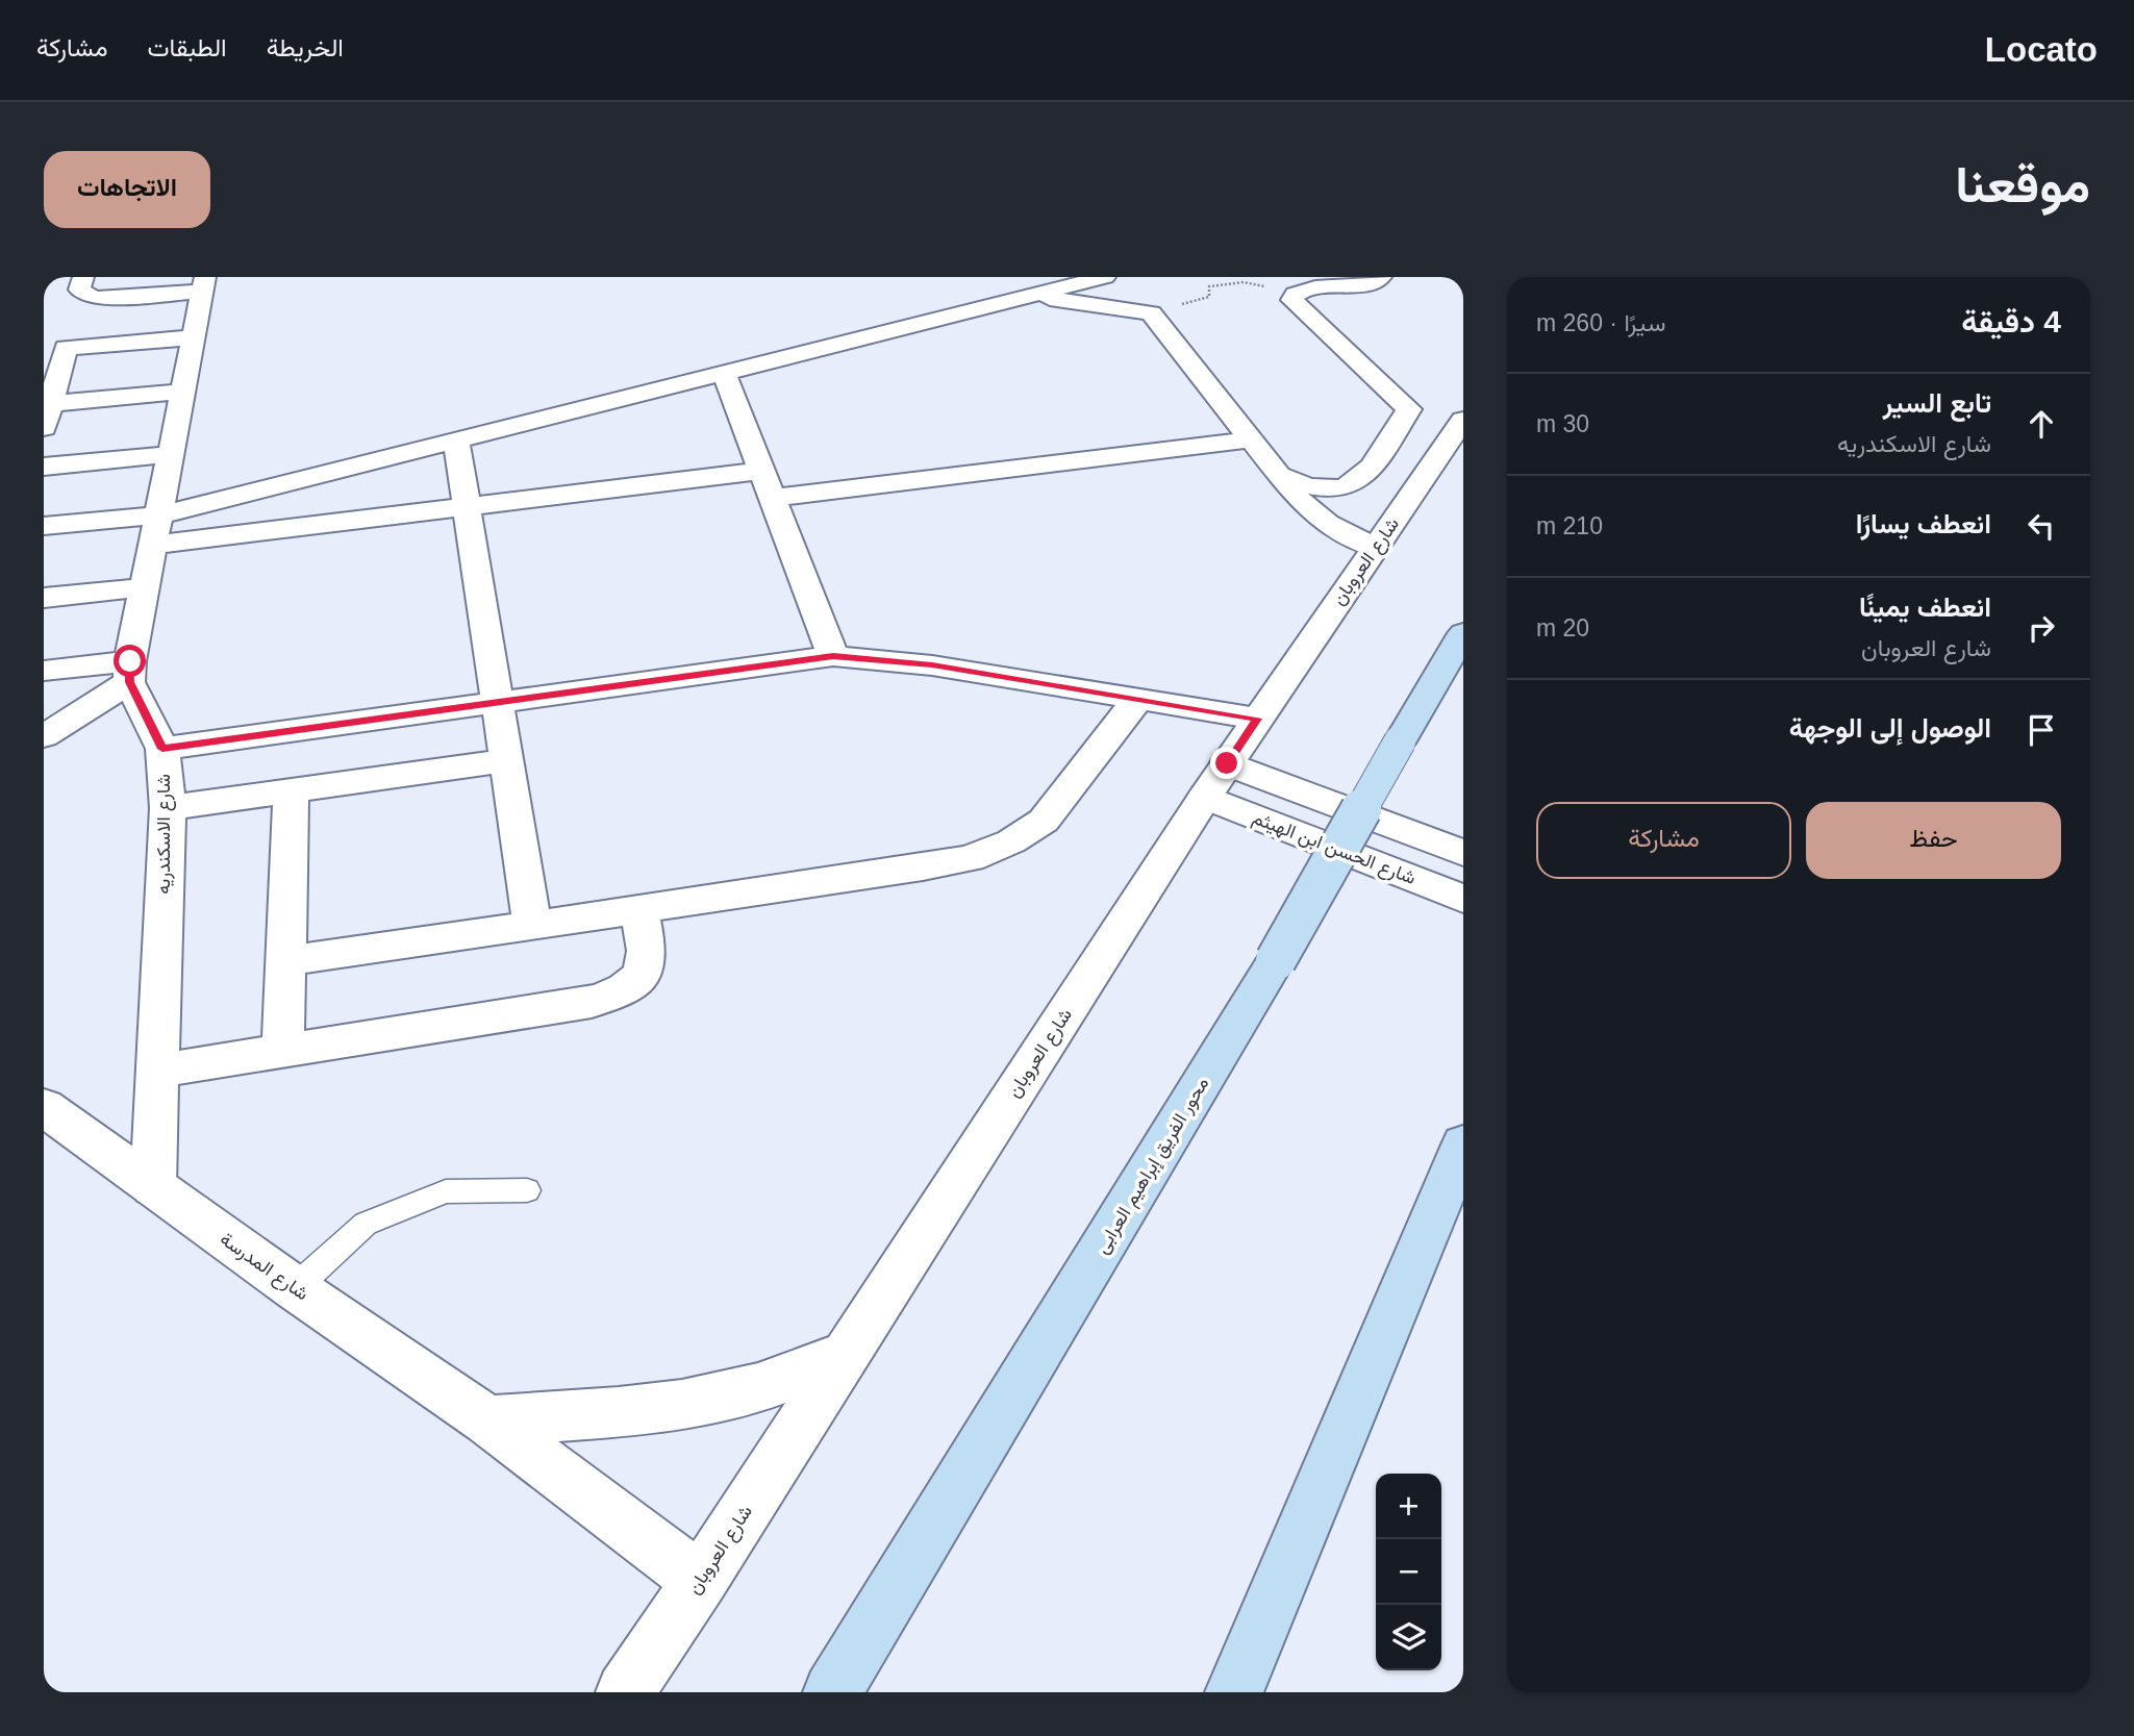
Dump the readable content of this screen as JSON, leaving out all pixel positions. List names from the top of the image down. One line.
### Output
{"streets":{"main road":["محور الفريق إبراهيم العرابى"],"street":["شارع العروبان","شارع الاسكندريه","شارع الحسن ابن الهيثم","شارع المدرسة"]},"crossings":[["شارع العروبان","شارع الحسن ابن الهيثم"],["شارع العروبان","شارع المدرسة"],["شارع الاسكندريه","شارع المدرسة"]],"page":{"header":"Locato","nav":["الخريطة","الطبقات","مشاركة"],"title":"موقعنا","buttons":["الاتجاهات",["حفظ","مشاركة"]],"heading":["4 دقيقة","سيرًا · 260 m"],"list":[["تابع السير","شارع الاسكندريه","30 m"],["انعطف يسارًا","210 m"],["انعطف يمينًا","شارع العروبان","20 m"],"الوصول إلى الوجهة"],"map_buttons":["+","−"]}}
